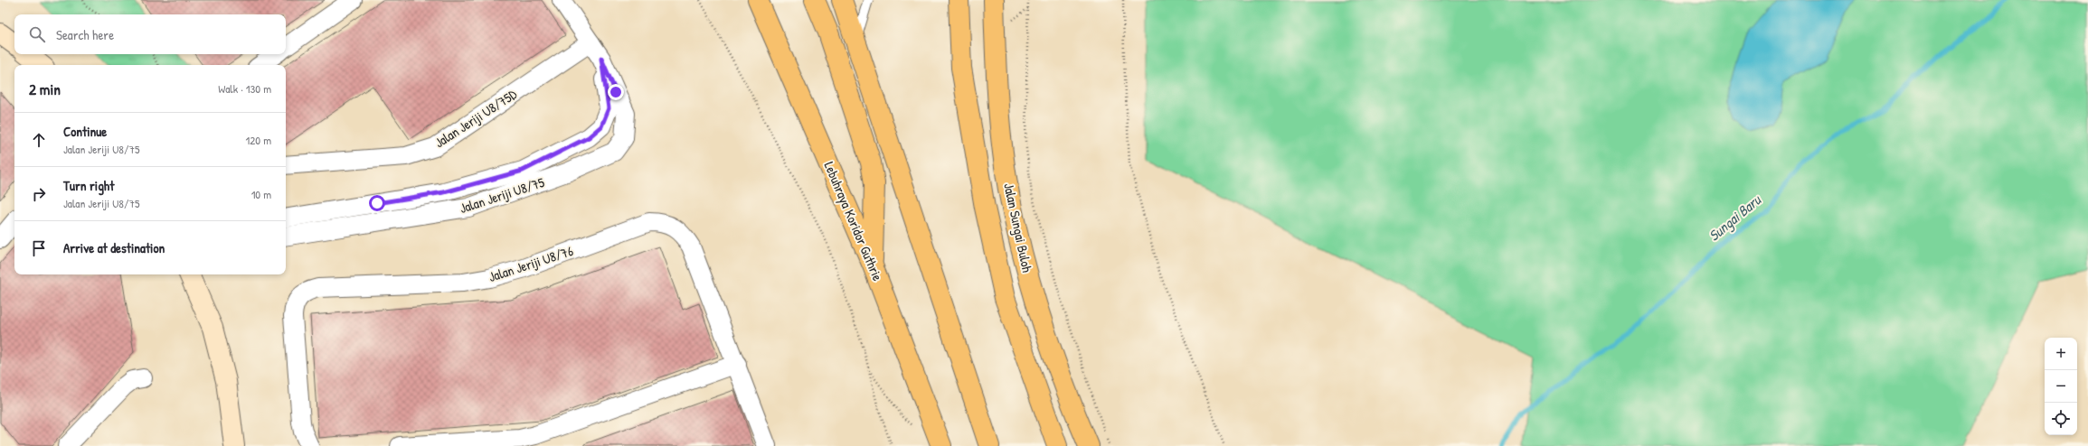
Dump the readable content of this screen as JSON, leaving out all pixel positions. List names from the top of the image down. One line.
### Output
{"streets":{"highway":["Lebuhraya Koridor Guthrie","Jalan Sungai Buloh"],"street":["Jalan Jeriji U8/75D","Jalan Jeriji U8/75","Jalan Jeriji U8/76"]},"crossings":[["Jalan Jeriji U8/75D","Jalan Jeriji U8/75"]],"water":["Sungai Baru"],"page":{"search":"Search here","heading":["2 min","Walk · 130 m"],"list":[["Continue","Jalan Jeriji U8/75","120 m"],["Turn right","Jalan Jeriji U8/75","10 m"],"Arrive at destination"],"map_buttons":["+","−"]}}
